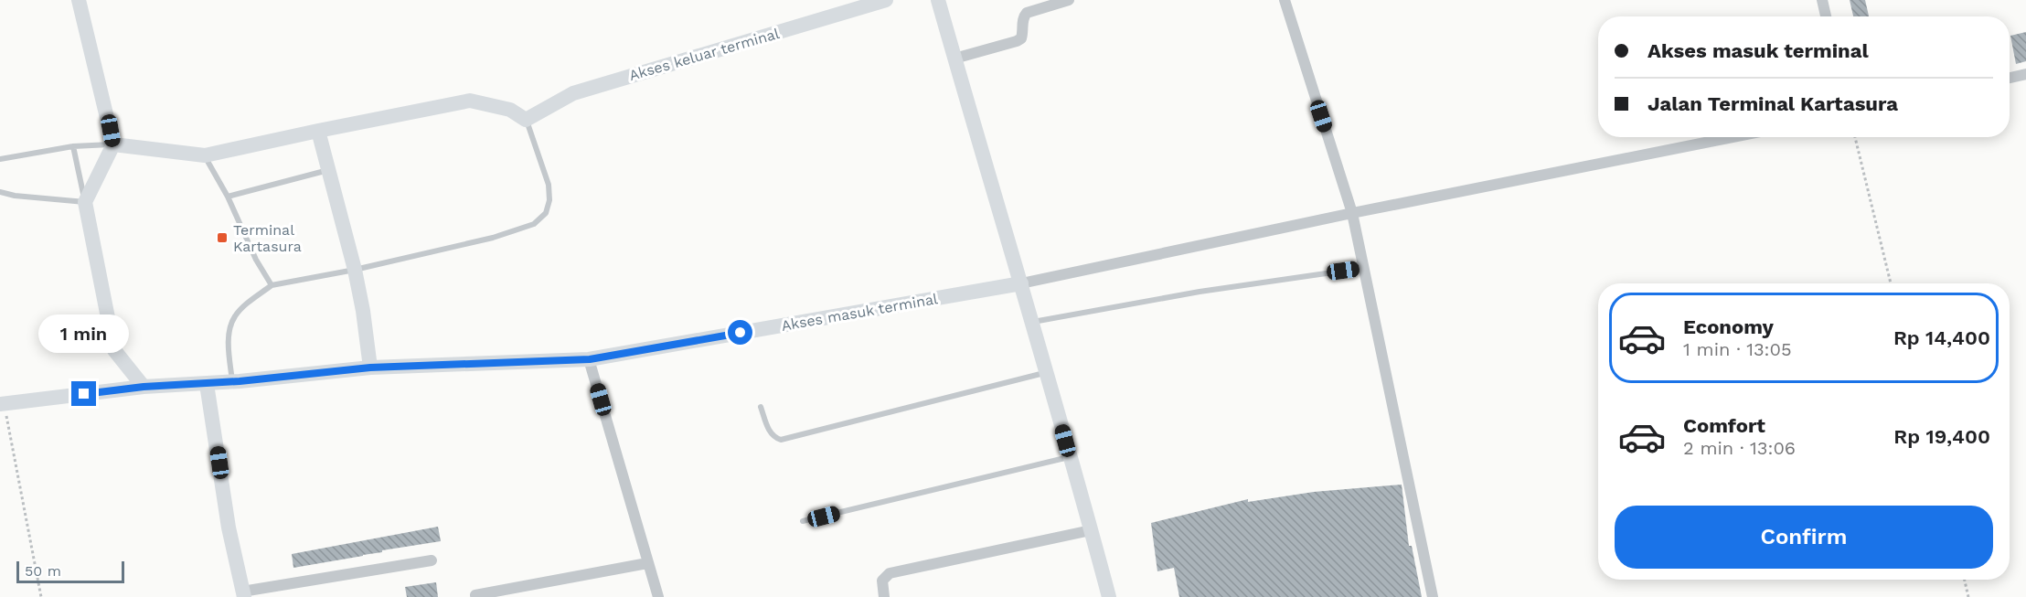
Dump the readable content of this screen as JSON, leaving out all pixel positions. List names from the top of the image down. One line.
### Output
{"streets":{"street":["Akses keluar terminal","Akses masuk terminal"]},"places":{"transit":["Terminal Kartasura"]},"scale_bar":"50 m","page":{"banner":["Akses masuk terminal","Jalan Terminal Kartasura"],"list":[{"name":"Economy","note":"1 min · 13:05","value":"Rp 14,400"},{"name":"Comfort","note":"2 min · 13:06","value":"Rp 19,400"}],"bubble":"1 min","buttons":"Confirm","scale":"50 m"}}
